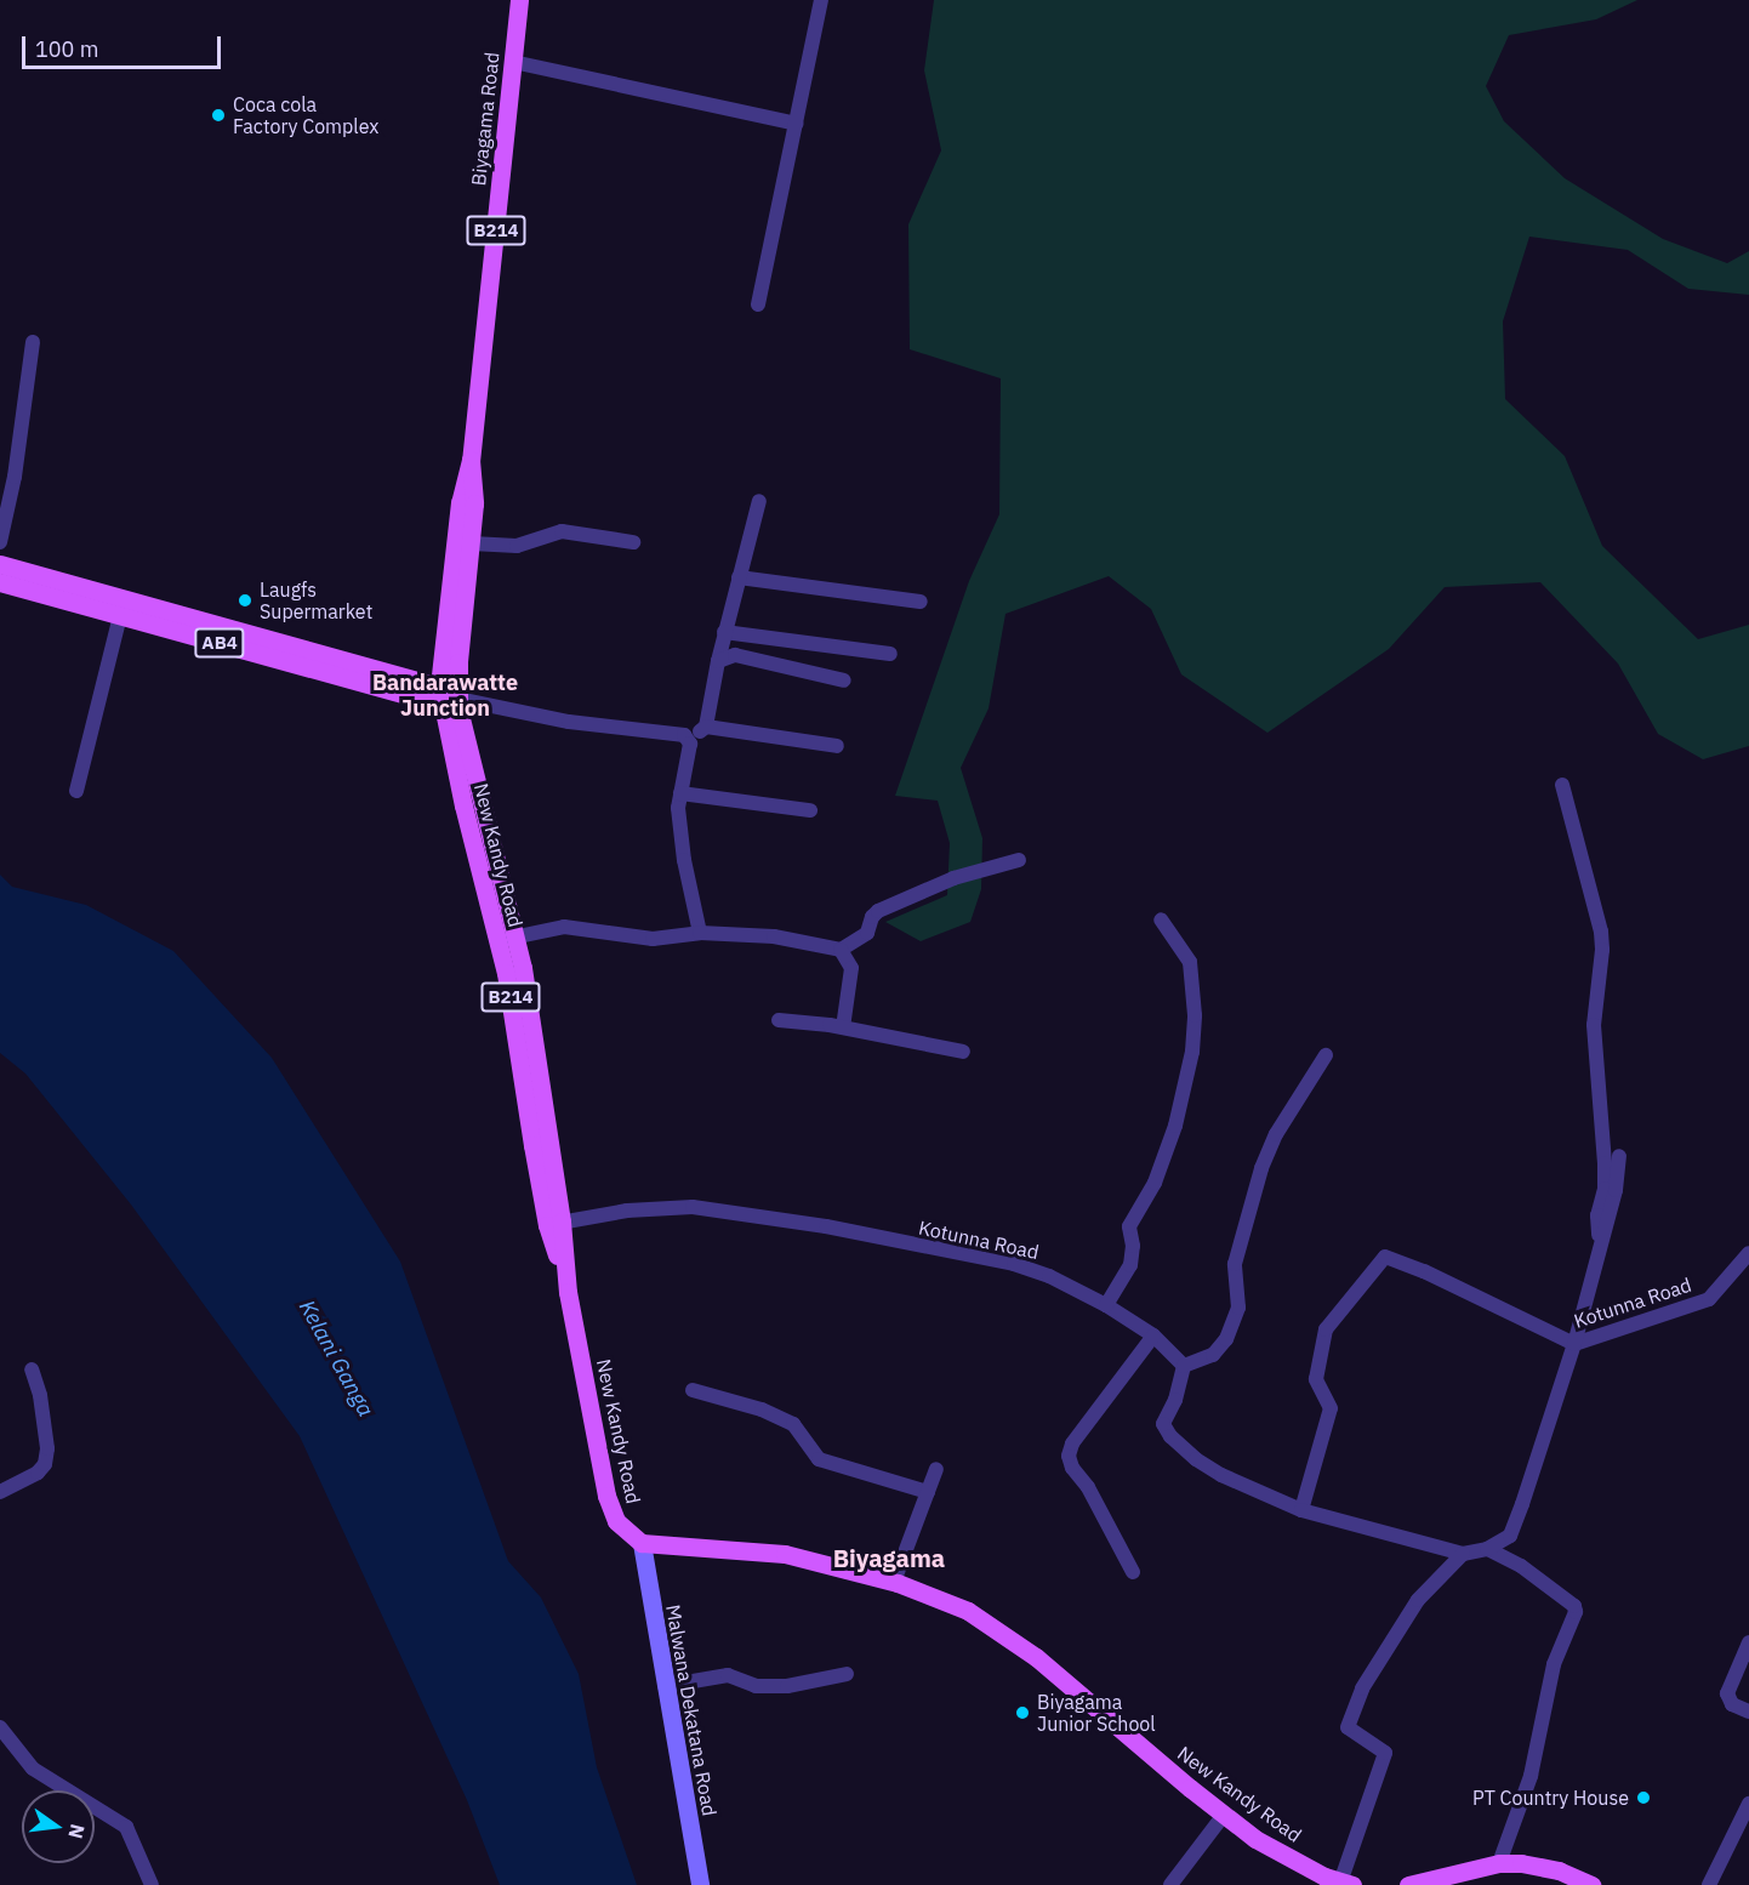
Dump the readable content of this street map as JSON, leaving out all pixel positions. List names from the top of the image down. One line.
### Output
{"streets":{"main road":["Biyagama Road","B214","AB4","New Kandy Road","Malwana Dekatana Road"],"street":["Kotunna Road"]},"crossings":[["Biyagama Road","AB4"],["Biyagama Road","New Kandy Road"],["AB4","New Kandy Road"],["New Kandy Road","Kotunna Road"],["New Kandy Road","Malwana Dekatana Road"]],"districts":["Bandarawatte Junction","Biyagama"],"water":["Kelani Ganga"],"places":["Coca cola Factory Complex","Laugfs Supermarket","Biyagama Junior School","PT Country House"],"scale_bar":"100 m","north":"right"}
